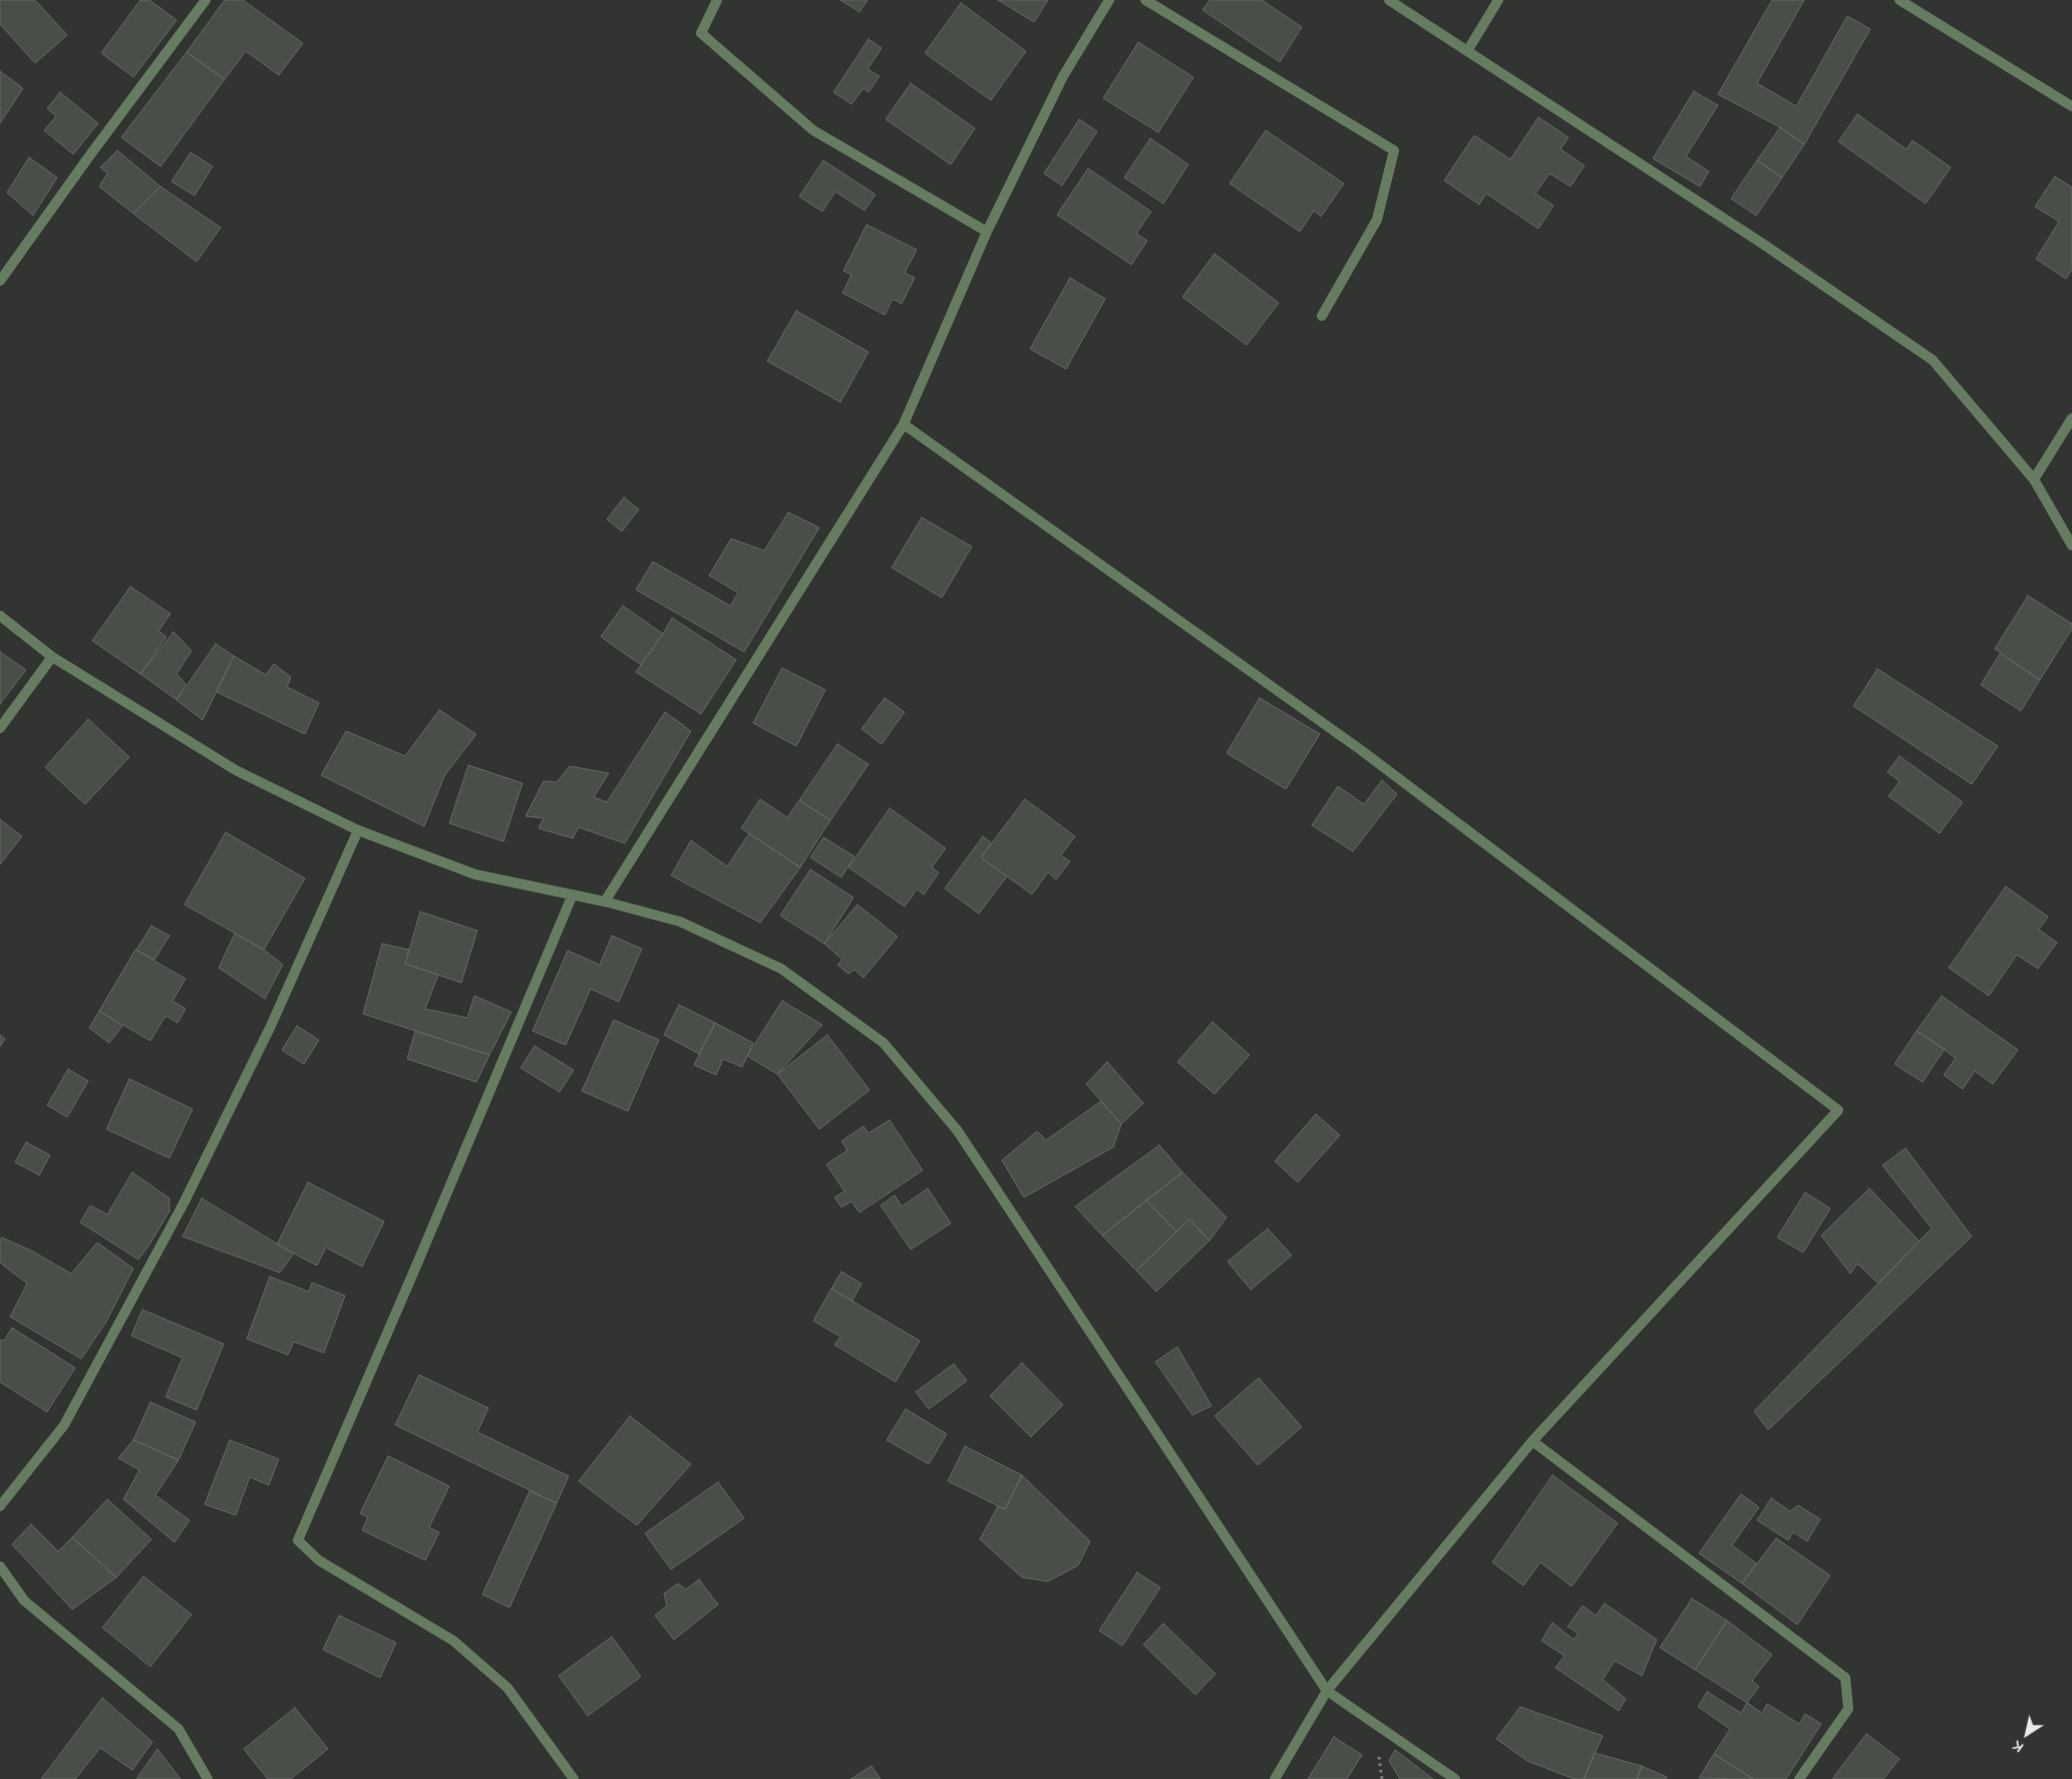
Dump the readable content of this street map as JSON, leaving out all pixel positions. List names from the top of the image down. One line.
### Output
{"north":"bottom left"}
